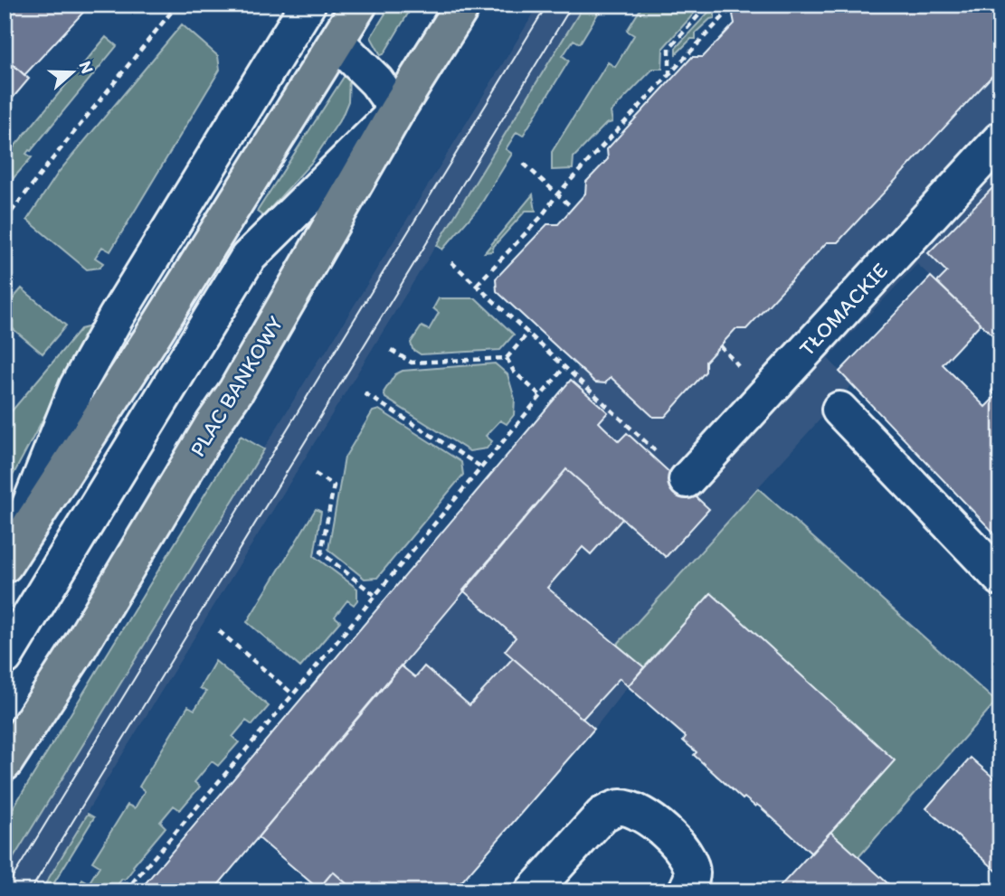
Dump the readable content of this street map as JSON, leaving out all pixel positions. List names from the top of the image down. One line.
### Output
{"streets":{"main road":["PLAC BANKOWY"],"street":["TŁOMACKIE"]},"north":"right"}
